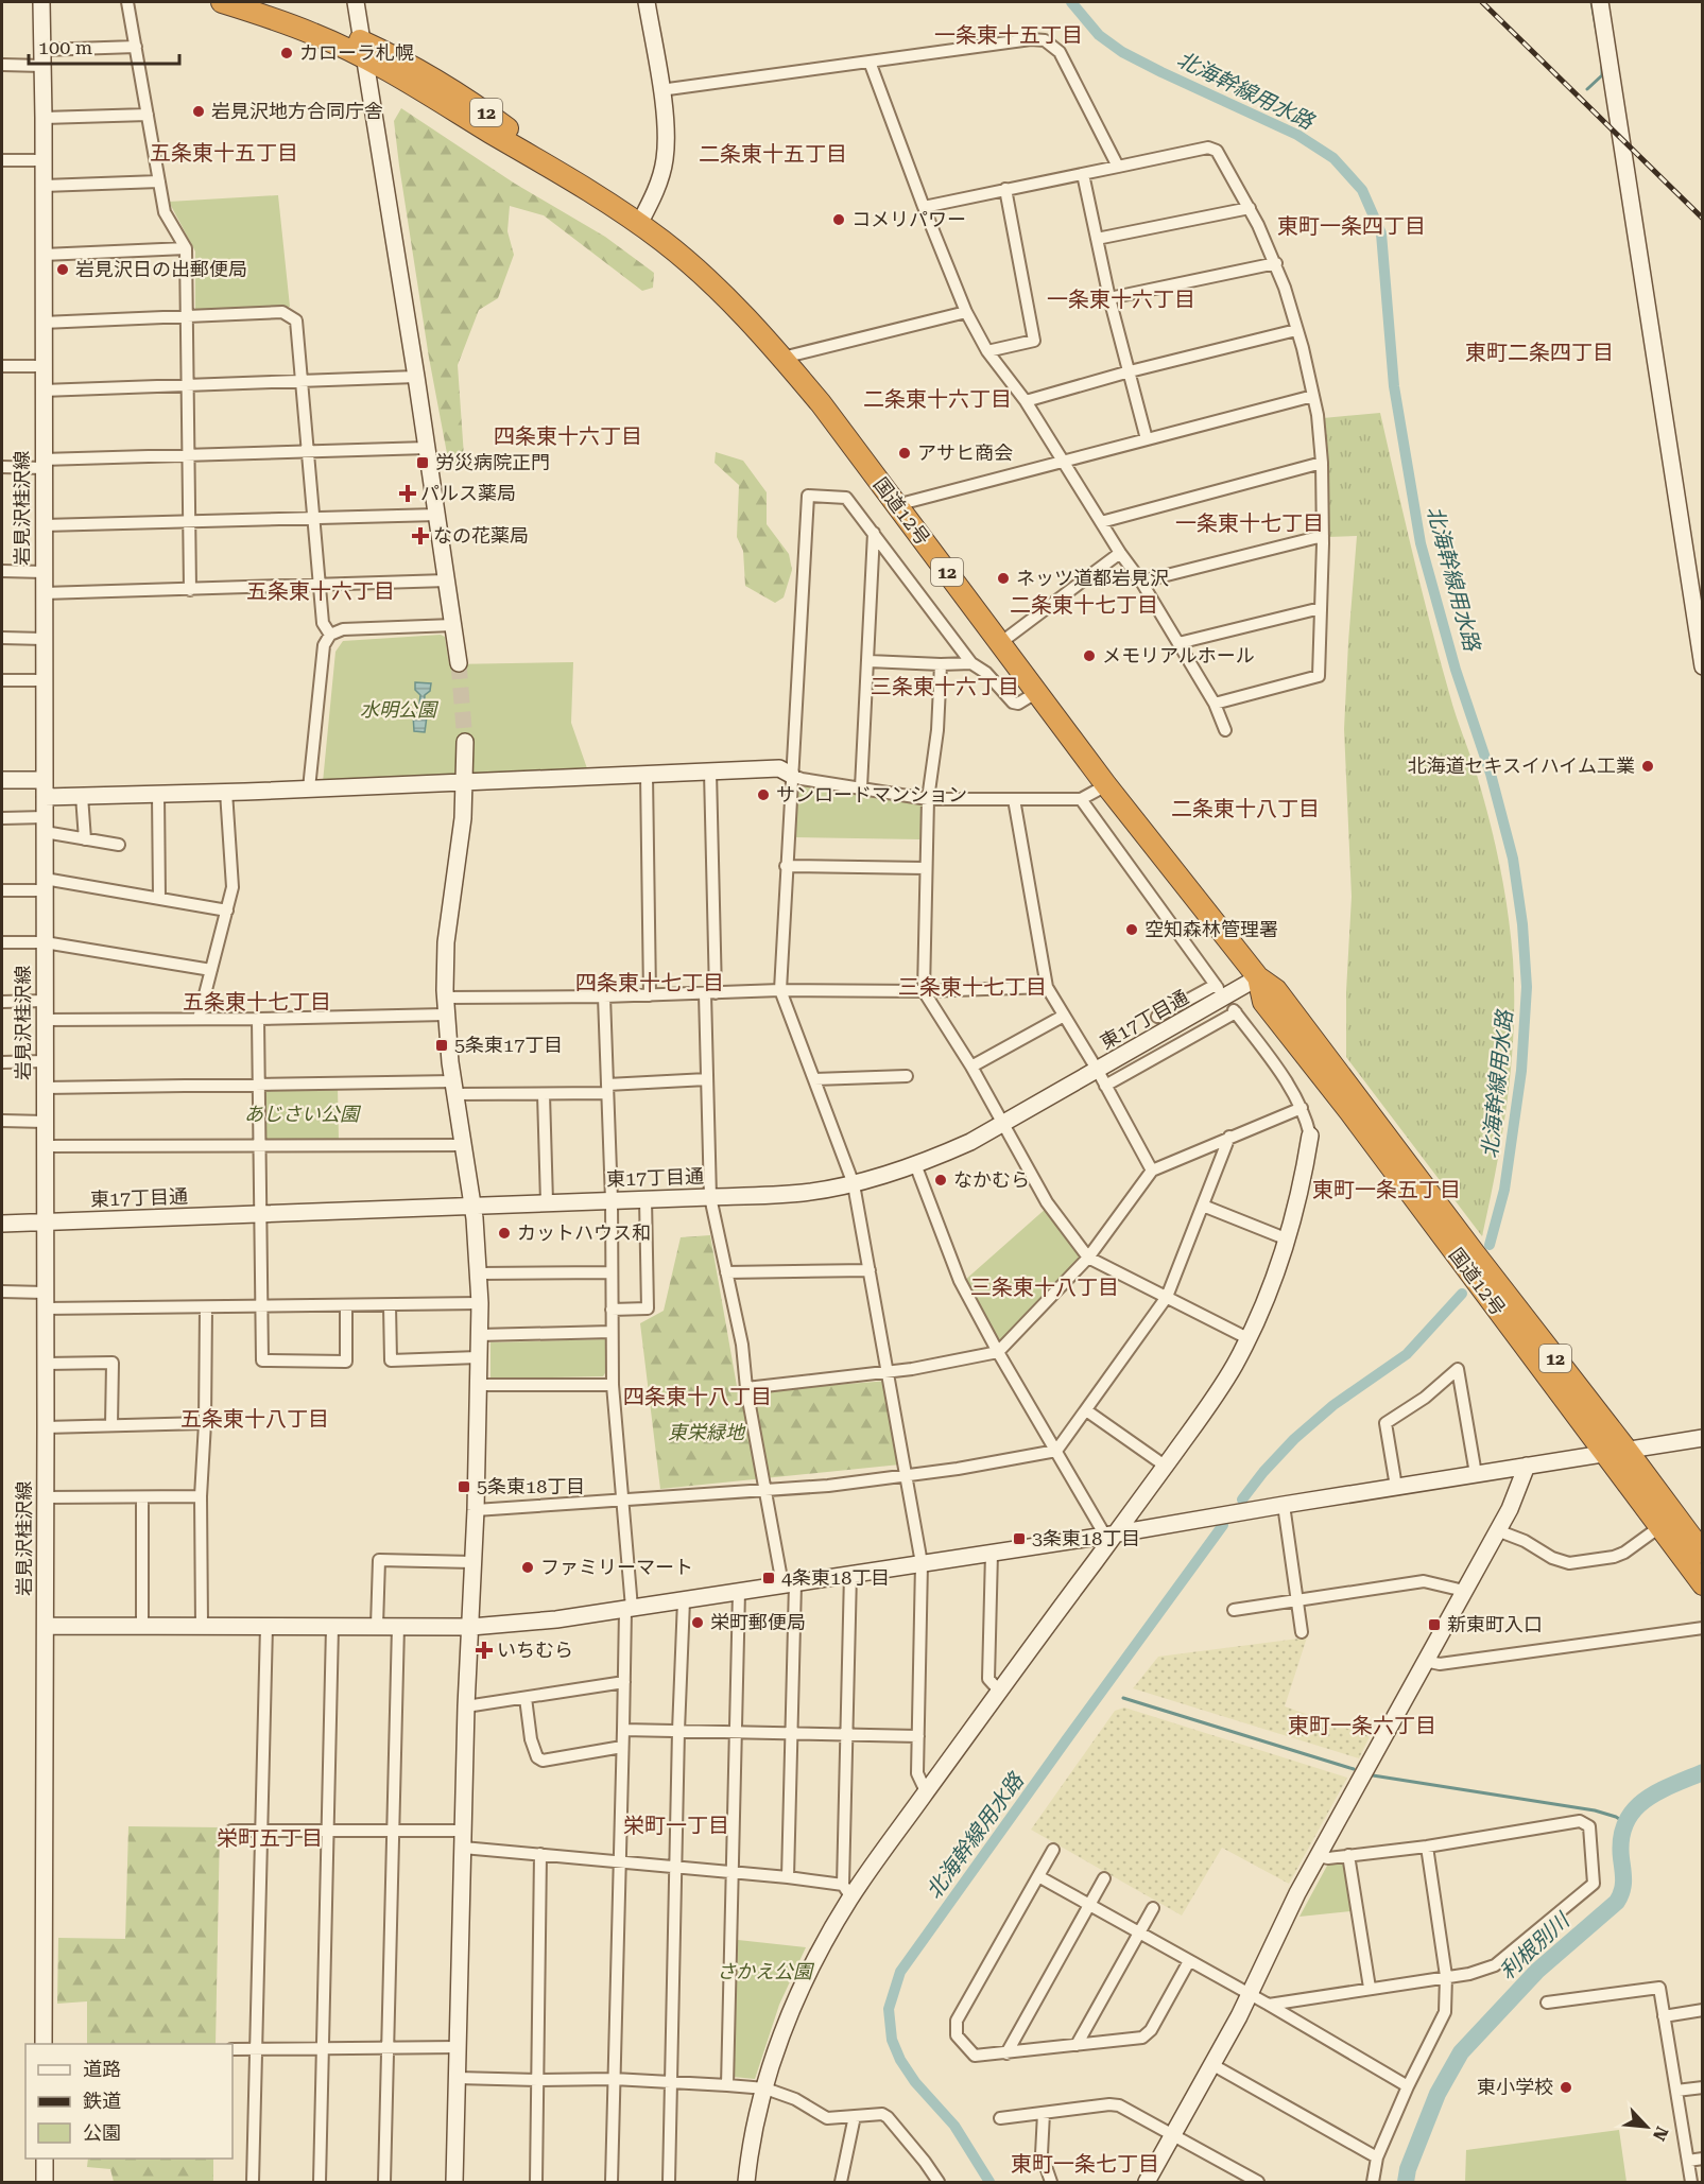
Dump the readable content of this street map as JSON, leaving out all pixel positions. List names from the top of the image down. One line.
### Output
{"streets":{"highway":["12","国道12号"],"street":["岩見沢桂沢線","東17丁目通"]},"crossings":[["12","国道12号"],["岩見沢桂沢線","東17丁目通"],["国道12号","東17丁目通"]],"districts":["一条東十五丁目","五条東十五丁目","二条東十五丁目","東町一条四丁目","一条東十六丁目","東町二条四丁目","二条東十六丁目","四条東十六丁目","一条東十七丁目","五条東十六丁目","二条東十七丁目","三条東十六丁目","二条東十八丁目","四条東十七丁目","三条東十七丁目","五条東十七丁目","東町一条五丁目","三条東十八丁目","四条東十八丁目","五条東十八丁目","東町一条六丁目","栄町一丁目","栄町五丁目","東町一条七丁目"],"water":["北海幹線用水路","利根別川"],"parks":["水明公園","あじさい公園","東栄緑地","さかえ公園"],"places":{"other":["カローラ札幌","岩見沢地方合同庁舎","コメリパワー","岩見沢日の出郵便局","アサヒ商会","ネッツ道都岩見沢","メモリアルホール","北海道セキスイハイム工業","サンロードマンション","空知森林管理署","なかむら","カットハウス和","ファミリーマート","栄町郵便局","東小学校"],"transit":["労災病院正門","5条東17丁目","5条東18丁目","3条東18丁目","4条東18丁目","新東町入口"],"health":["パルス薬局","なの花薬局","いちむら"]},"legend":["道路","鉄道","公園"],"scale_bar":"100 m","north":"bottom right"}
